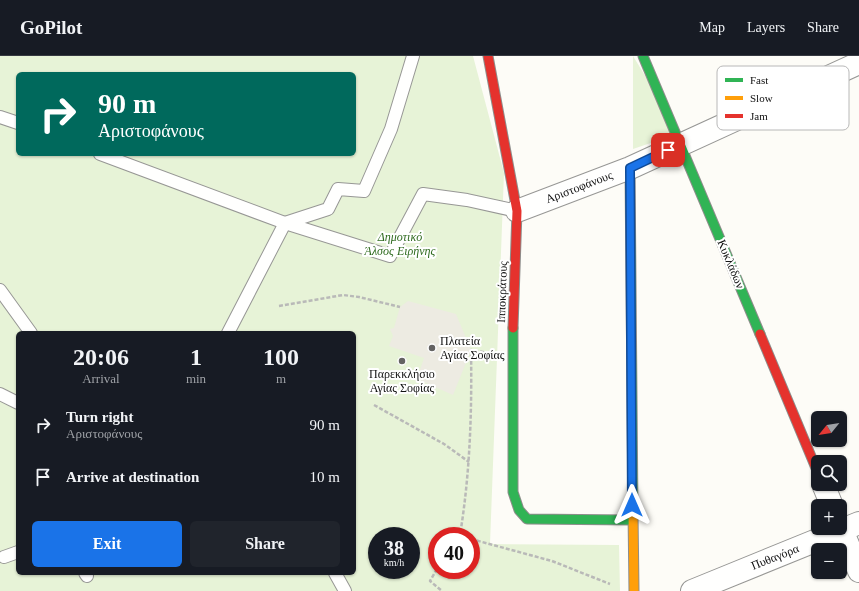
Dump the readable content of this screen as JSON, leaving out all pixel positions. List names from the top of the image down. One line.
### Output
{"streets":{"street":["Αριστοφάνους","Κυκλάδων","Ιπποκράτους","Πυθαγόρα"]},"crossings":[["Αριστοφάνους","Κυκλάδων"],["Αριστοφάνους","Ιπποκράτους"]],"parks":["Δημοτικό Άλσος Ειρήνης"],"places":["Πλατεία Αγίας Σοφίας","Παρεκκλήσιο Αγίας Σοφίας"],"legend":["Fast","Slow","Jam"],"north":"bottom left","page":{"header":"GoPilot","nav":["Map","Layers","Share"],"turn":["90 m","Αριστοφάνους"],"eta":["20:06","Arrival","1","min","100","m"],"list":[{"name":"Turn right","note":"Αριστοφάνους","value":"90 m"},{"name":"Arrive at destination","value":"10 m"}],"map_buttons":["+","−"],"buttons":["Exit","Share"],"speed":"38 km/h","limit":"40"}}
